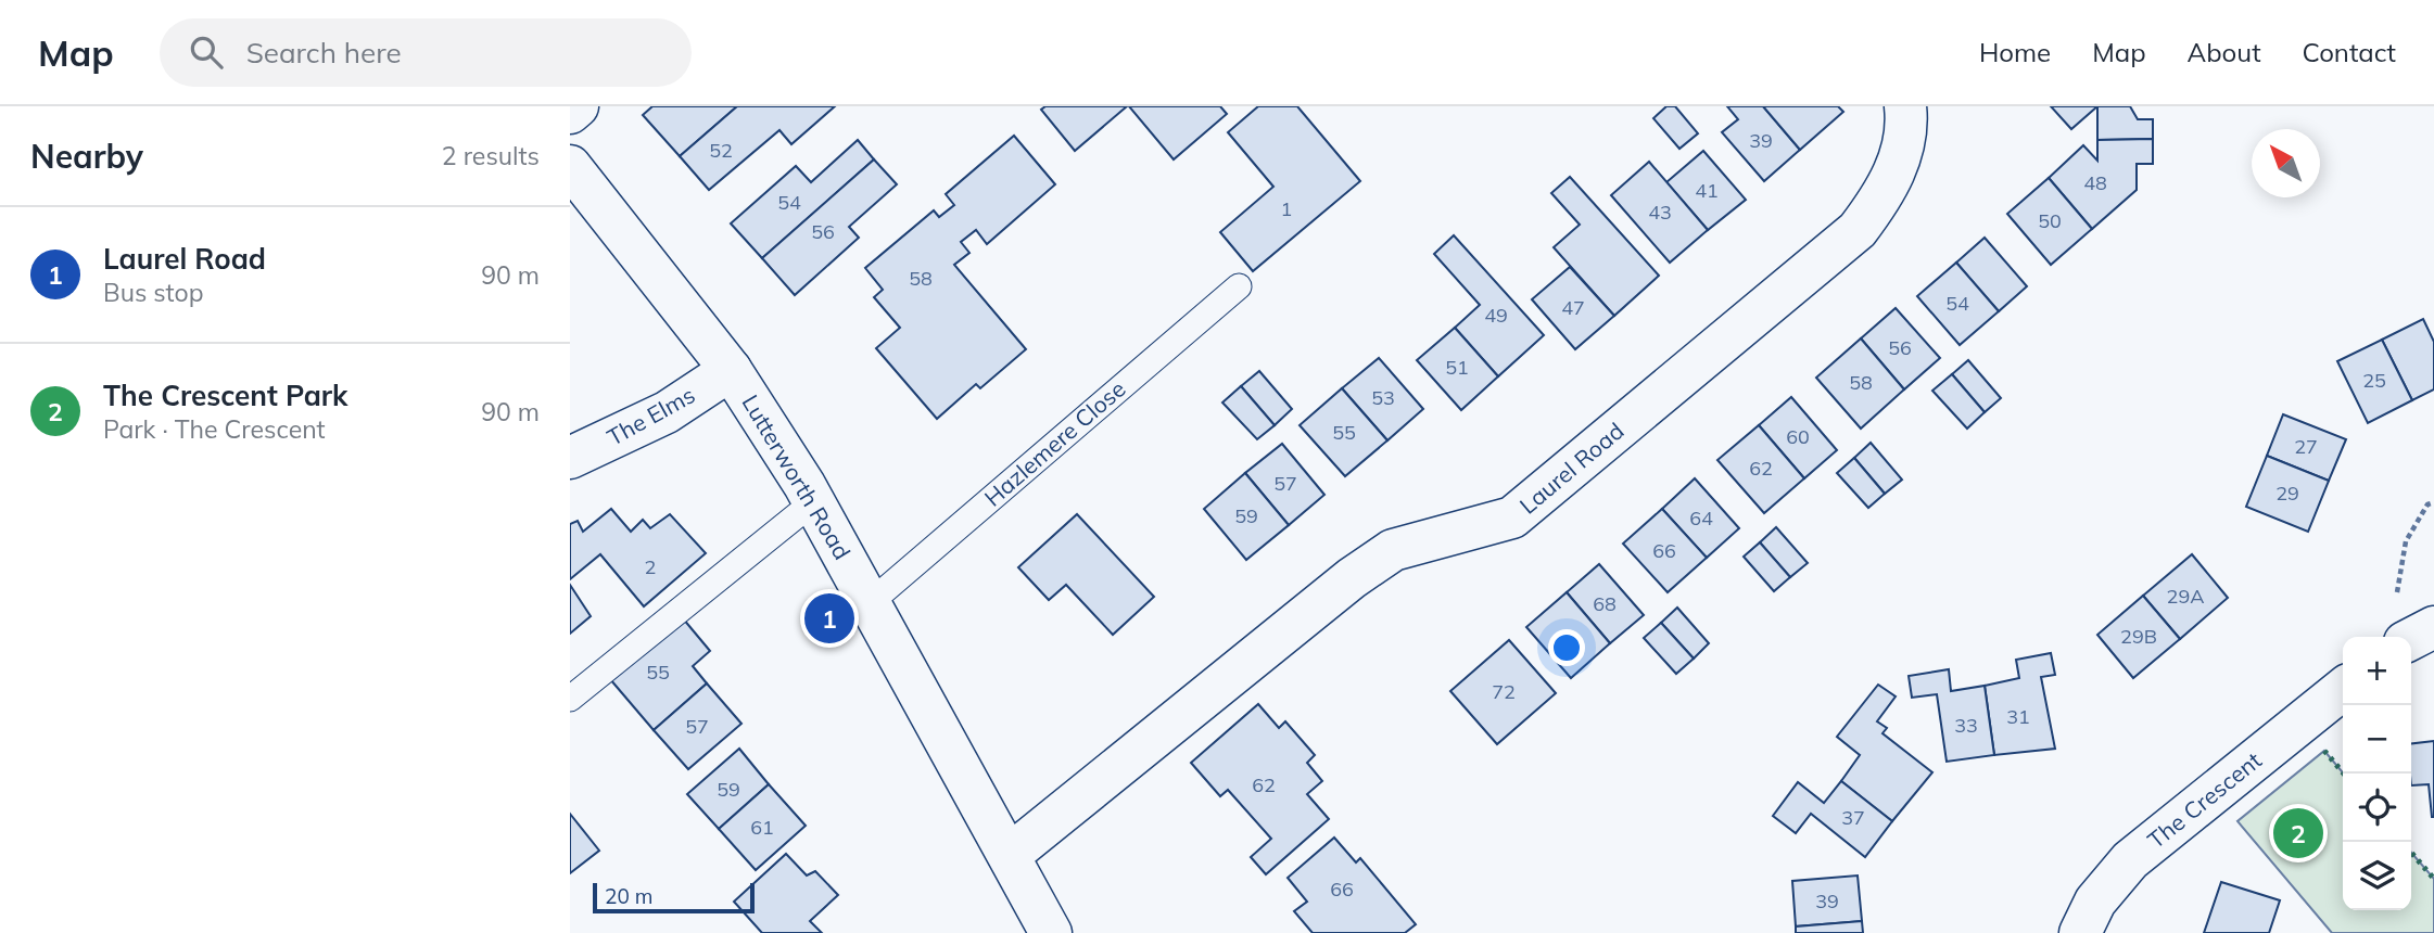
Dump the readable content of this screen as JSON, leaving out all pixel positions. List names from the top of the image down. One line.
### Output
{"streets":{"street":["The Elms","Laurel Road","Lutterworth Road","The Crescent"],"lane":["Hazlemere Close"]},"crossings":[["The Elms","Lutterworth Road"],["Hazlemere Close","Lutterworth Road"],["Laurel Road","Lutterworth Road"]],"house_numbers":["39","52","48","41","54","1","43","50","56","58","54","47","49","56","51","25","58","53","55","60","27","62","57","29","59","64","66","2","29A","68","29B","55","72","31","33","57","62","59","37","61","66","39"],"scale_bar":"20 m","north":"top left","page":{"header":"Map","search":"Search here","nav":["Home","Map","About","Contact"],"heading":["Nearby","2 results"],"list":[{"mark":"1","name":"Laurel Road","note":"Bus stop","value":"90 m"},{"mark":"2","name":"The Crescent Park","note":"Park · The Crescent","value":"90 m"}],"pins":["1","2"],"map_buttons":["+","−"],"scale":"20 m"}}
